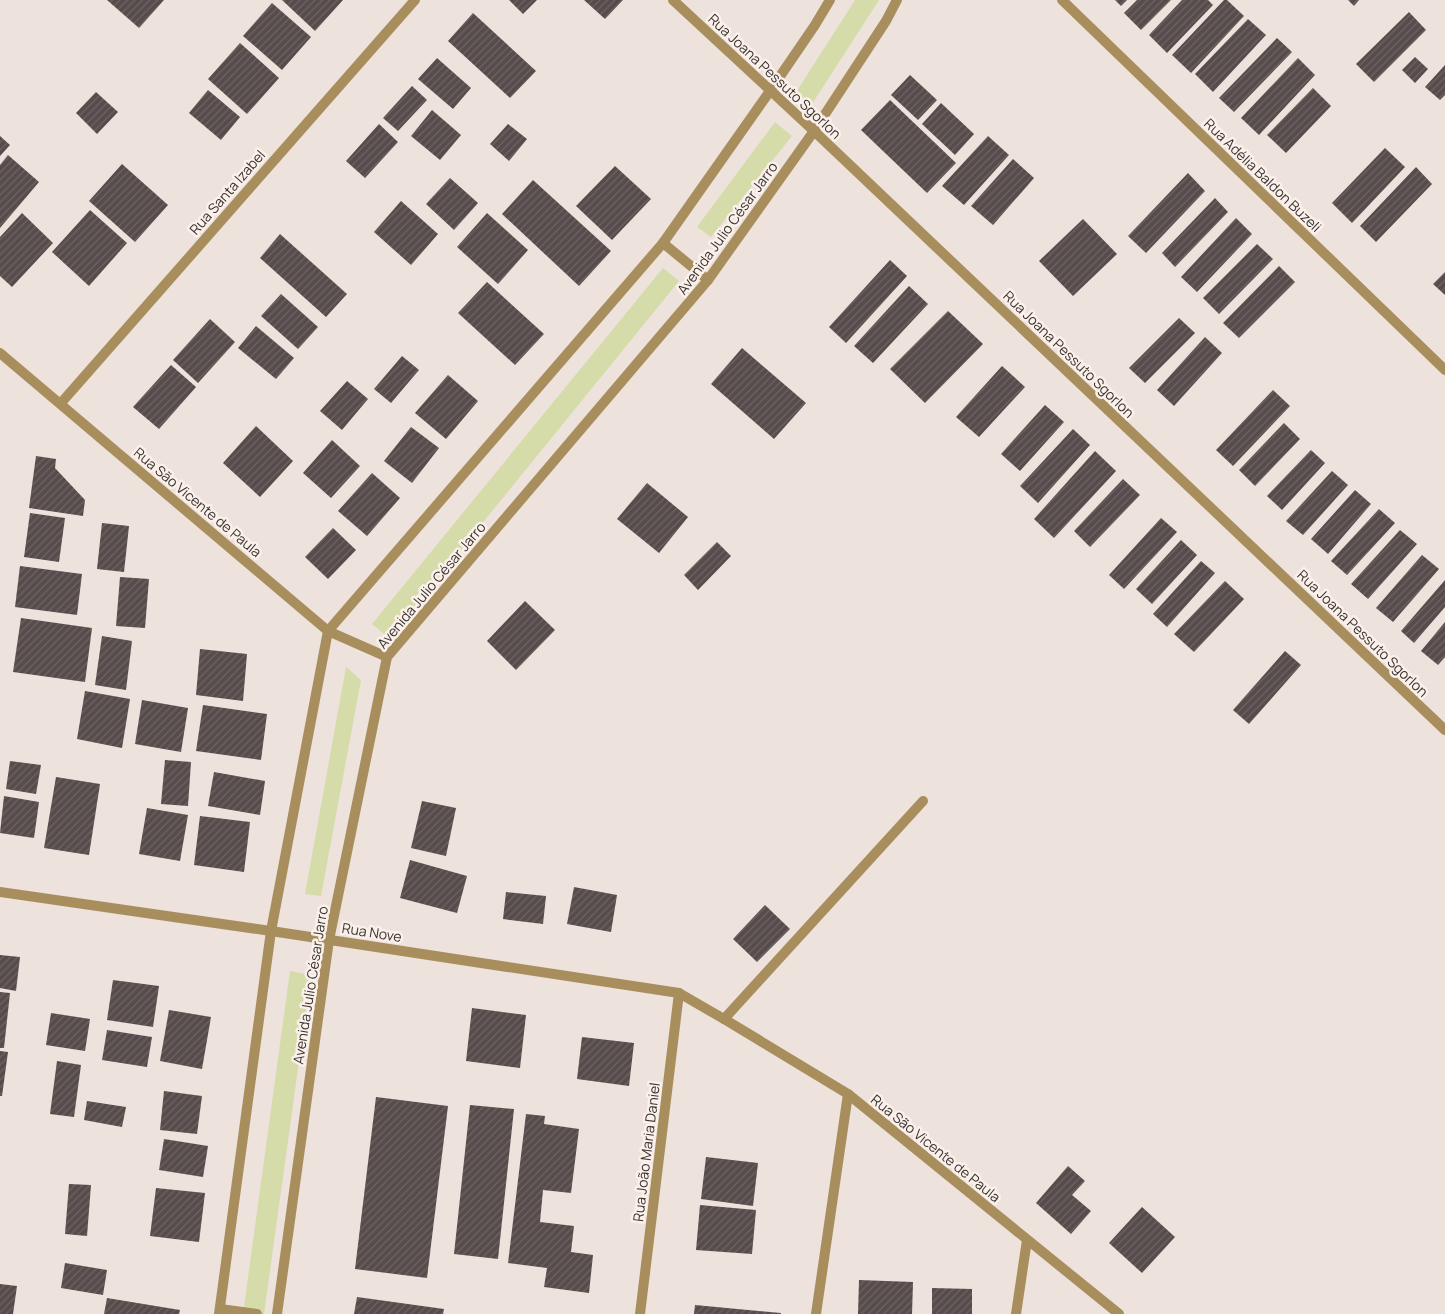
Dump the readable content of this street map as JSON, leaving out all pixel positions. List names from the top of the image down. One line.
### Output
{"streets":{"street":["Rua Joana Pessuto Sgorlon","Rua Adélia Baldon Buzeli","Rua Santa Izabel","Avenida Julio César Jarro","Rua São Vicente de Paula","Rua Nove","Rua João Maria Daniel"]},"crossings":[["Rua Joana Pessuto Sgorlon","Avenida Julio César Jarro"],["Rua Santa Izabel","Rua São Vicente de Paula"],["Avenida Julio César Jarro","Rua São Vicente de Paula"],["Avenida Julio César Jarro","Rua Nove"],["Rua São Vicente de Paula","Rua Nove"],["Rua São Vicente de Paula","Rua João Maria Daniel"],["Rua Nove","Rua João Maria Daniel"]]}
